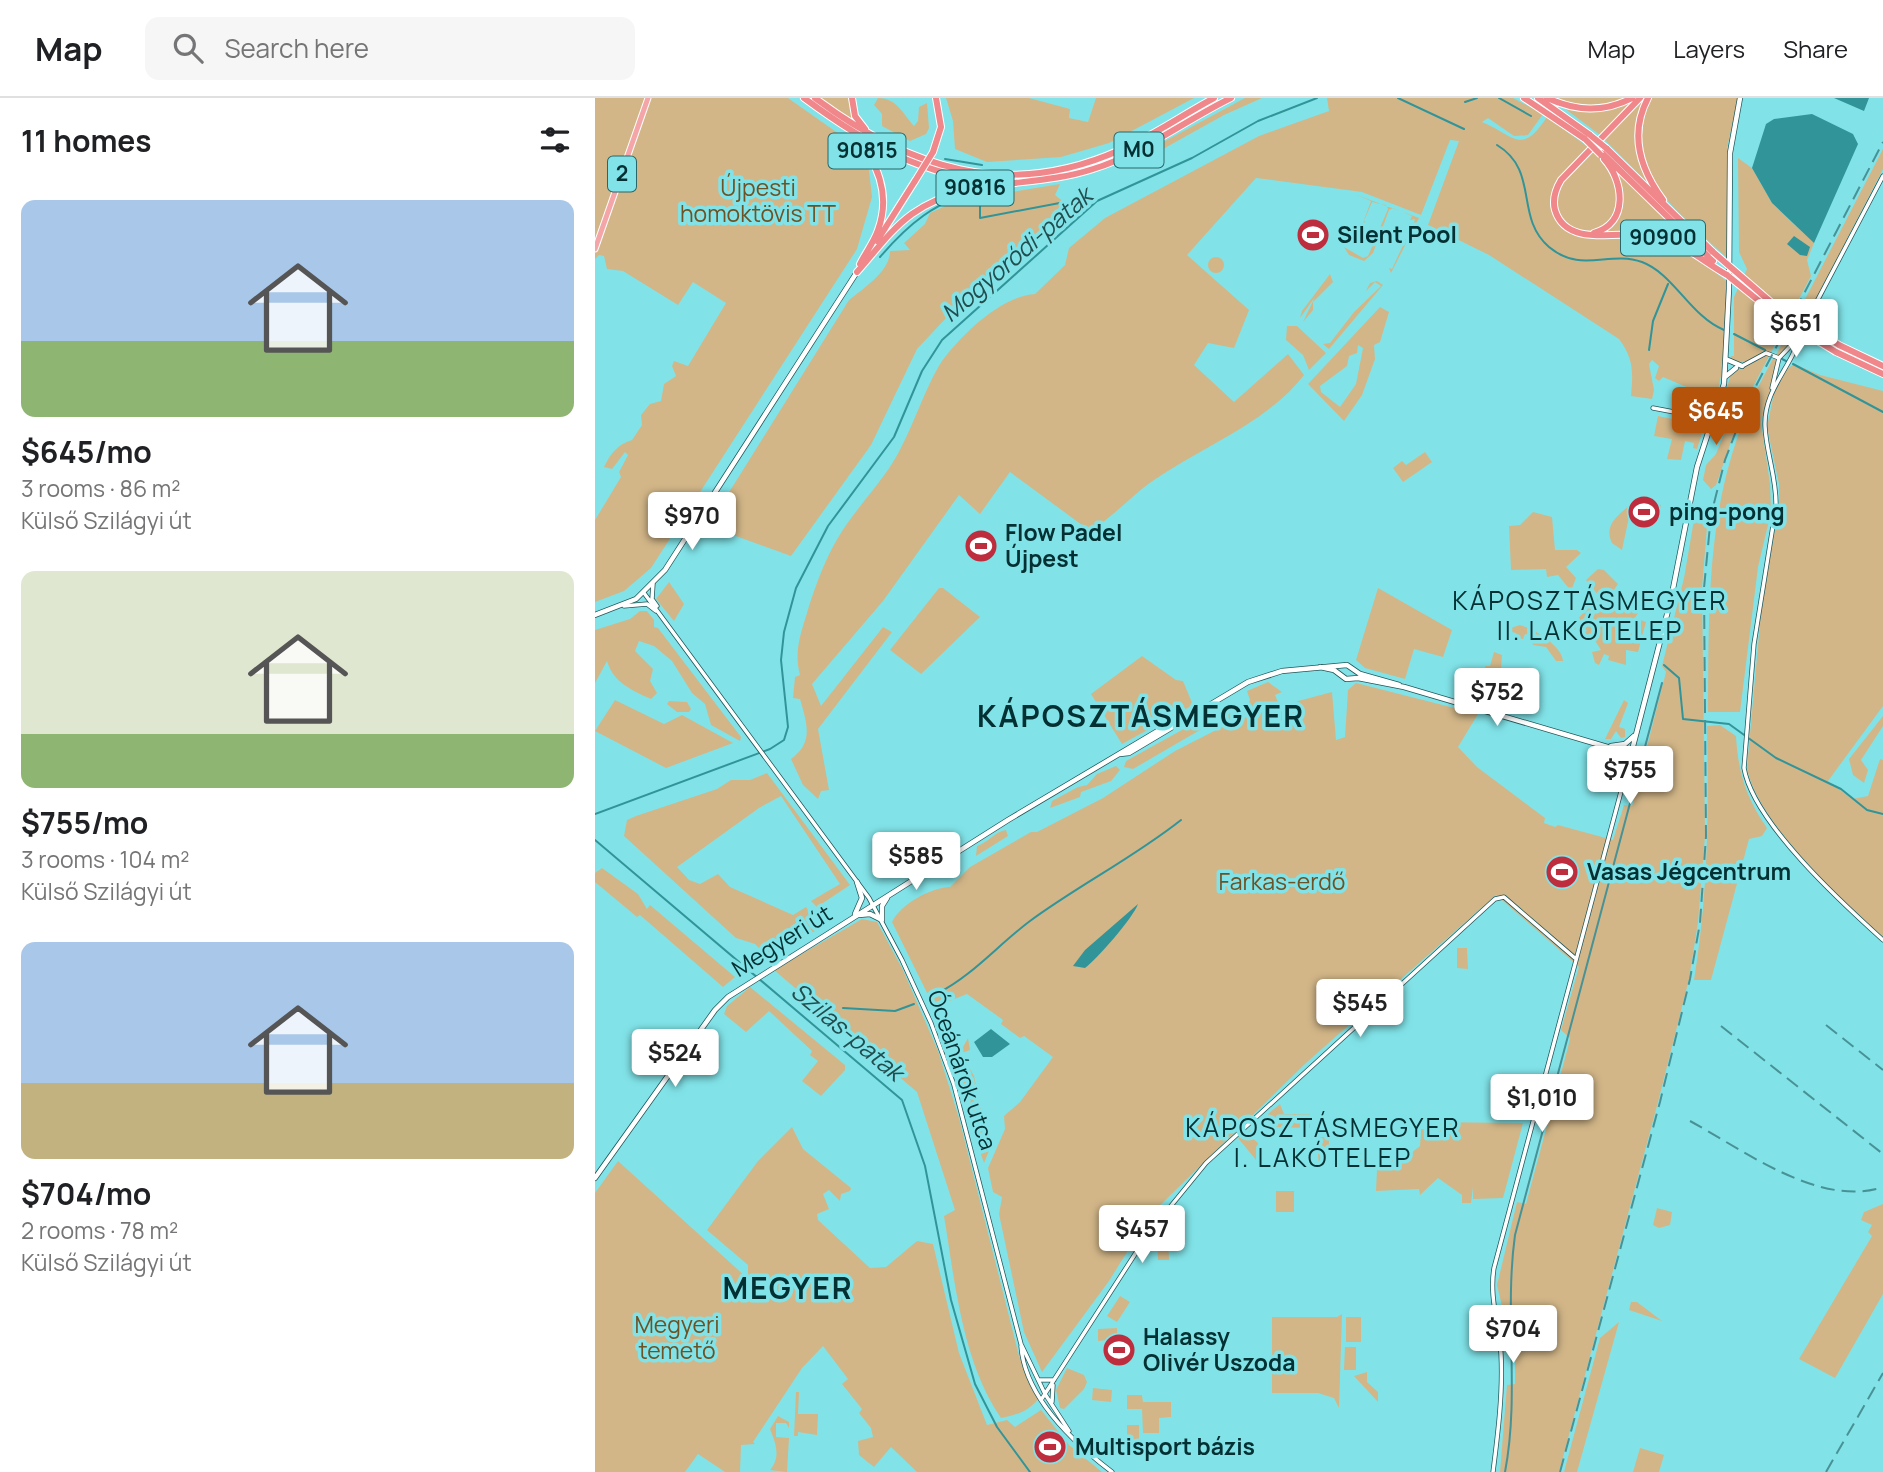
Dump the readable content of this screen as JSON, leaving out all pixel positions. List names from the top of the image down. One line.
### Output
{"streets":{"highway":["M0","90815","90816","90900"],"main road":["2","Megyeri út"],"street":["Óceánárok utca"]},"crossings":[["M0","90815"],["M0","90816"],["90815","90816"],["Megyeri út","Óceánárok utca"]],"districts":["KÁPOSZTÁSMEGYER II. LAKÓTELEP","KÁPOSZTÁSMEGYER","KÁPOSZTÁSMEGYER I. LAKÓTELEP","MEGYER"],"water":["Mogyoródi-patak","Szilas-patak"],"parks":["Újpesti homoktövis TT","Farkas-erdő","Megyeri temető"],"places":{"sports":["Silent Pool","ping-pong","Flow Padel Újpest","Vasas Jégcentrum","Halassy Olivér Uszoda","Multisport bázis"]},"page":{"header":"Map","search":"Search here","nav":["Map","Layers","Share"],"heading":"11 homes","list":[{"name":"$645/mo","note":"3 rooms · 86 m² · Külső Szilágyi út"},{"name":"$755/mo","note":"3 rooms · 104 m² · Külső Szilágyi út"},{"name":"$704/mo","note":"2 rooms · 78 m² · Külső Szilágyi út"}],"price":["$651","$645","$970","$752","$755","$585","$545","$524","$1,010","$457","$704"]}}
